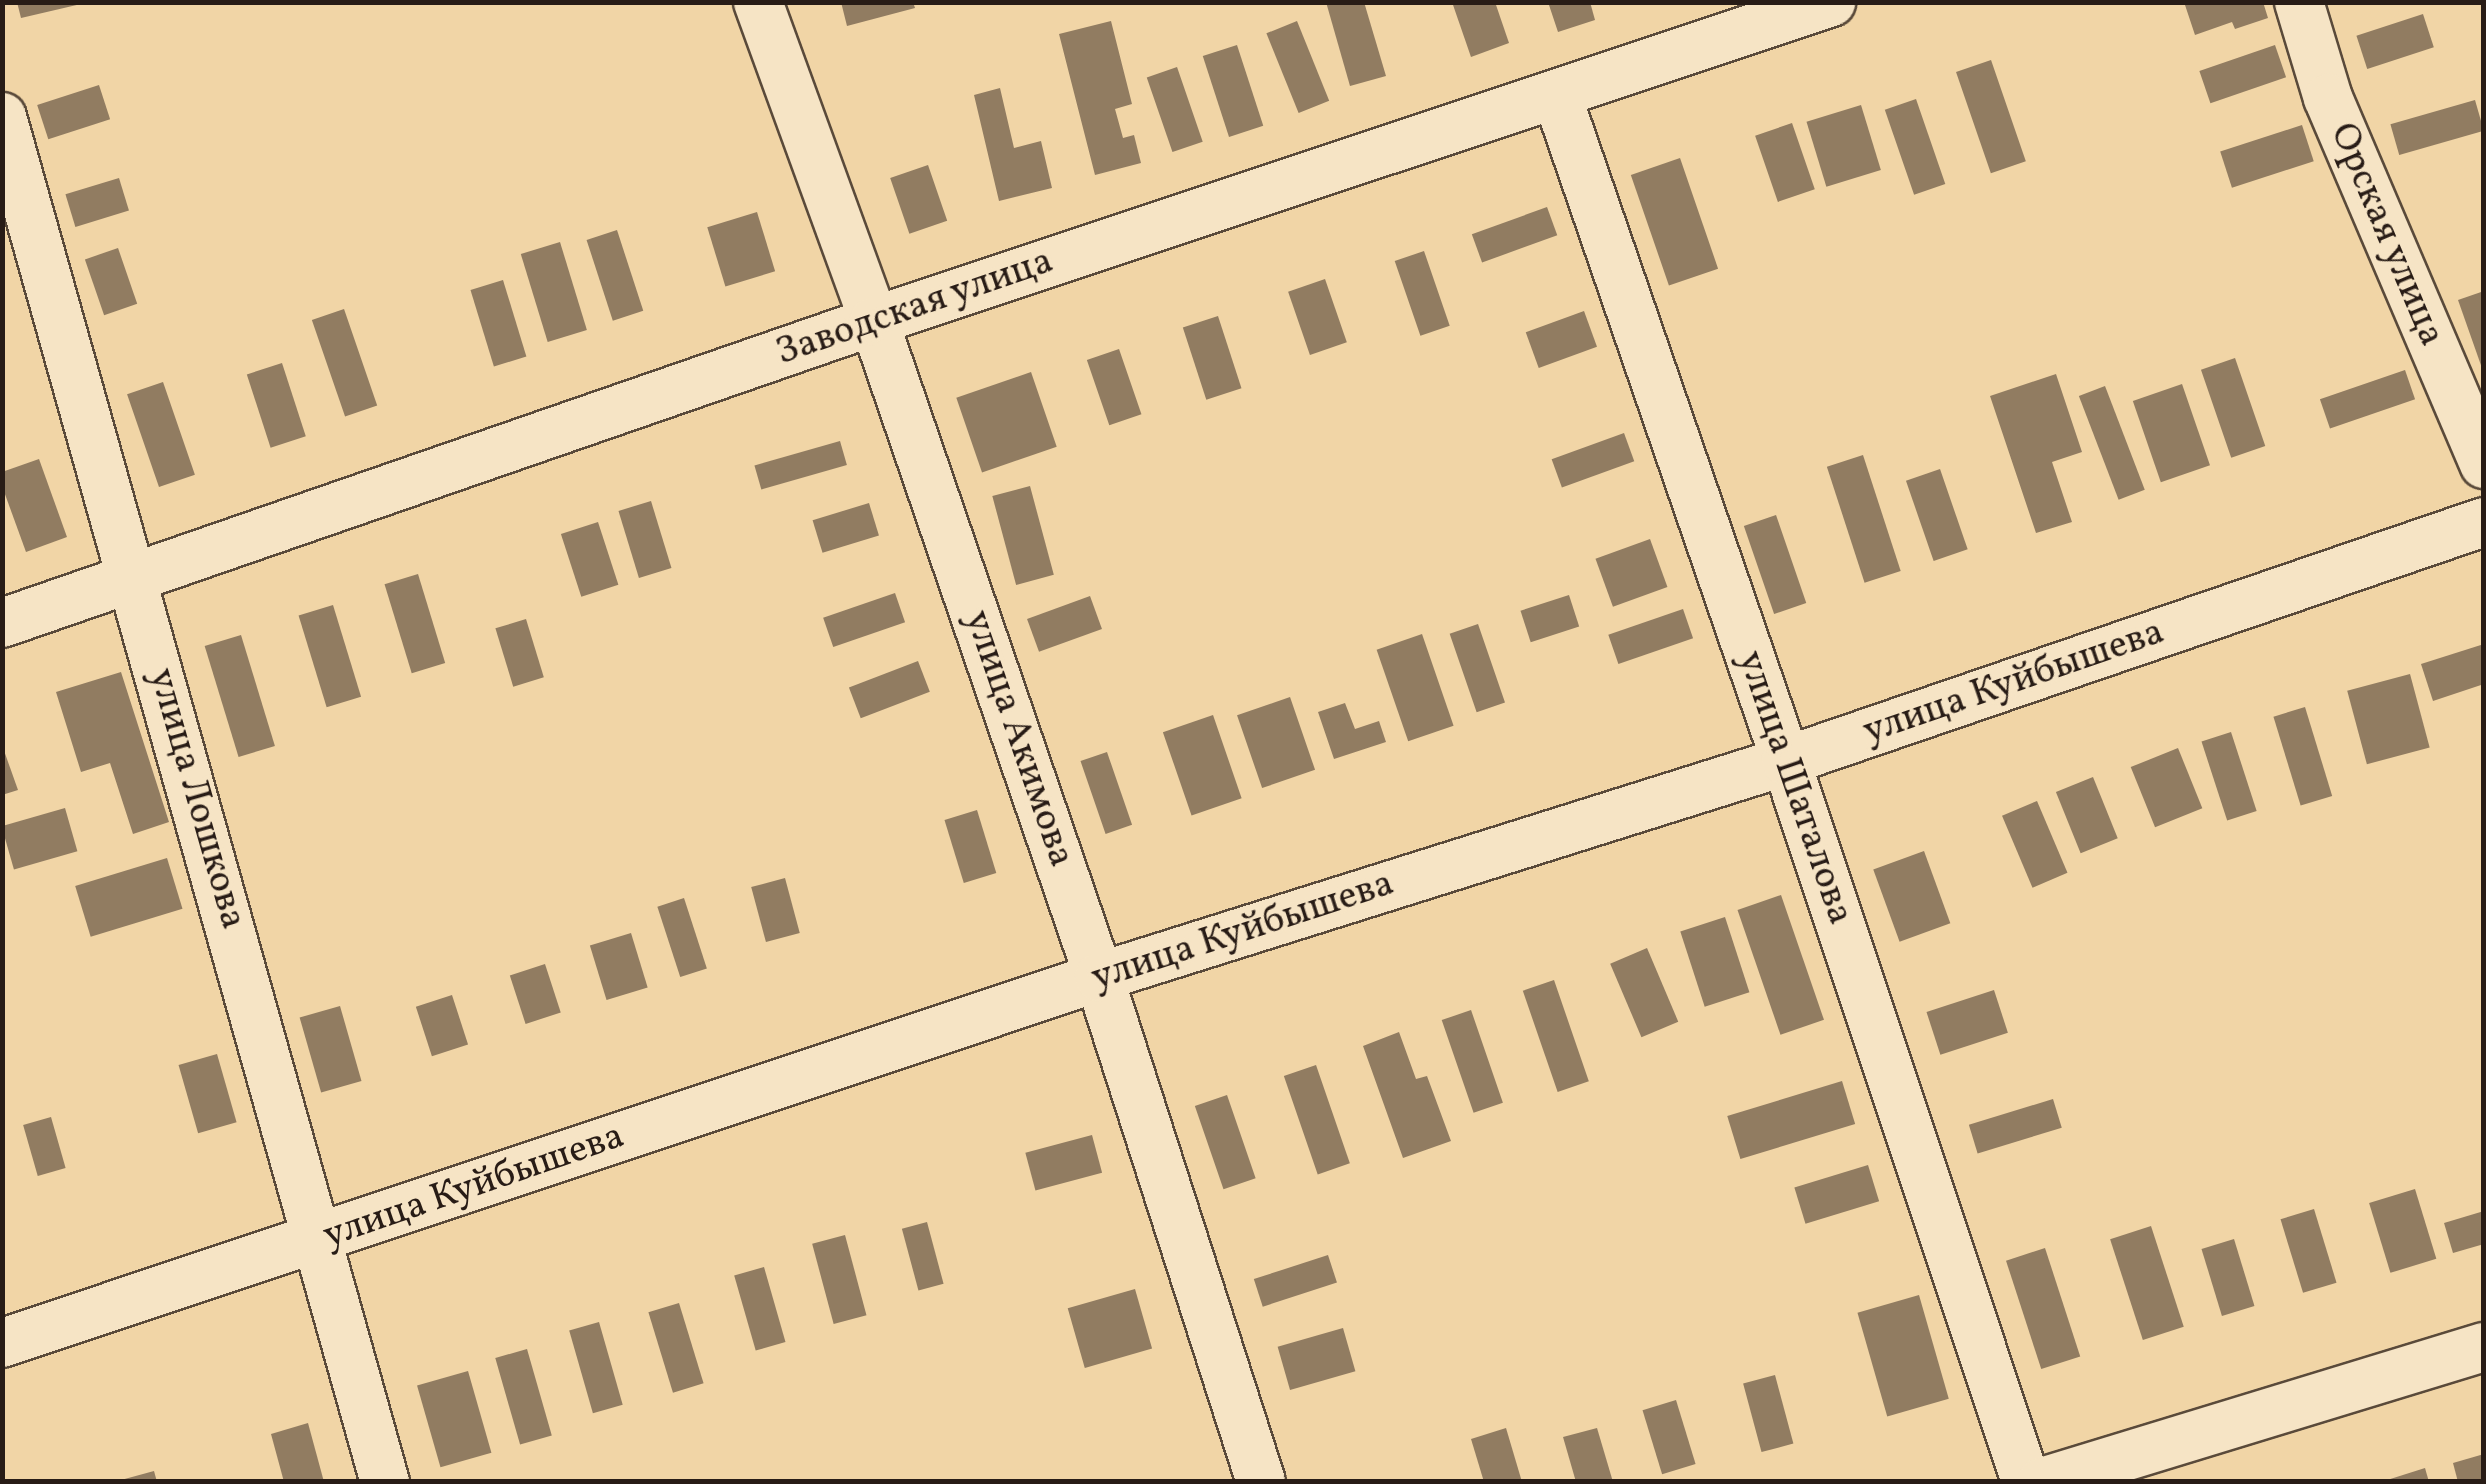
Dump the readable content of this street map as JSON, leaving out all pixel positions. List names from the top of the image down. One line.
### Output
{"streets":{"street":["Орская улица","Заводская улица","улица Куйбышева","улица Акимова","улица Шаталова","улица Лошкова"]},"crossings":[["Заводская улица","улица Акимова"],["Заводская улица","улица Шаталова"],["Заводская улица","улица Лошкова"],["улица Куйбышева","улица Акимова"],["улица Куйбышева","улица Шаталова"],["улица Куйбышева","улица Лошкова"]]}
